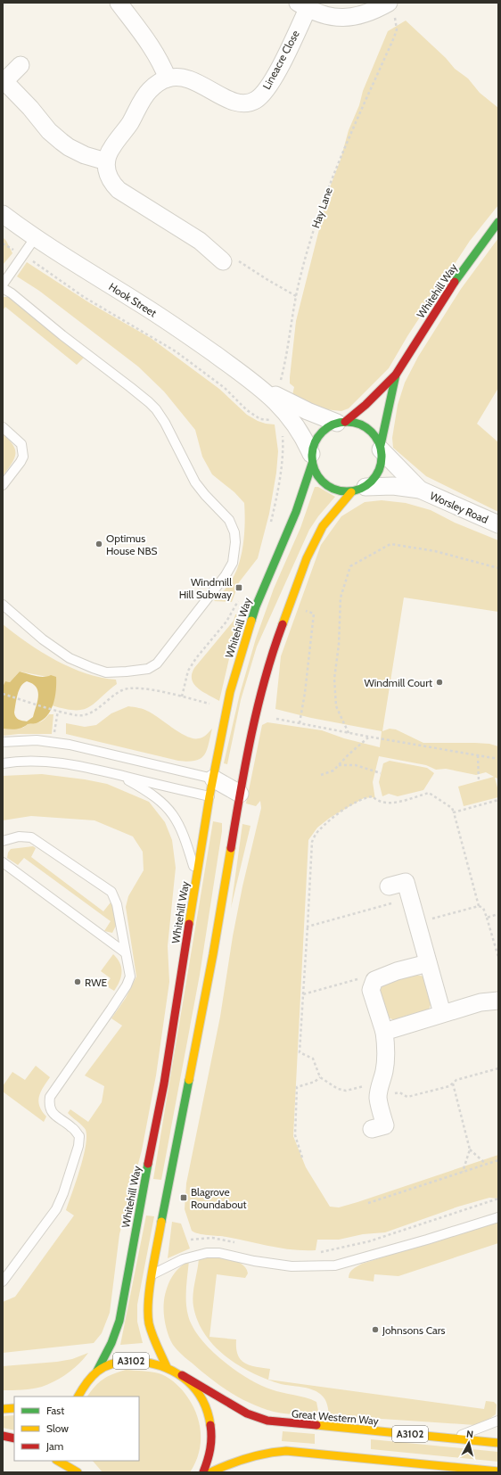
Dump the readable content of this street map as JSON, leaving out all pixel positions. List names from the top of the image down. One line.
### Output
{"streets":{"main road":["Whitehill Way","A3102","Great Western Way"],"street":["Lineacre Close","Hook Street","Worsley Road"],"path":["Hay Lane"]},"crossings":[["Whitehill Way","Hook Street"],["Whitehill Way","Worsley Road"],["Whitehill Way","A3102"],["Hook Street","Worsley Road"],["A3102","Great Western Way"]],"places":{"other":["Optimus House NBS","Windmill Court","RWE","Johnsons Cars"],"transit":["Windmill Hill Subway","Blagrove Roundabout"]},"legend":["Fast","Slow","Jam"],"north":"top"}
